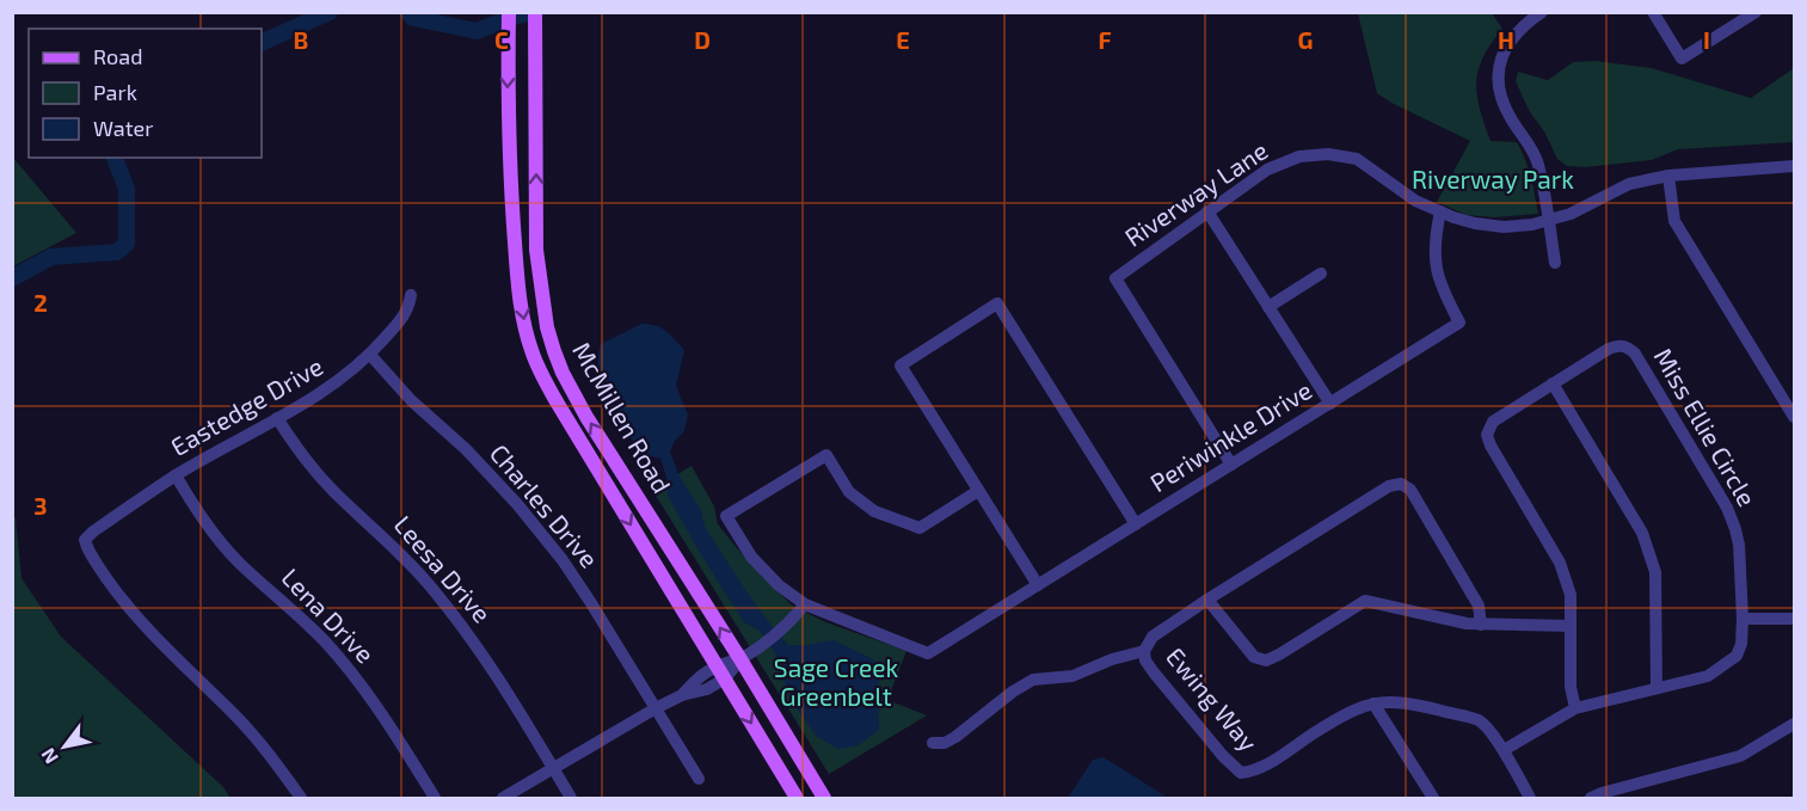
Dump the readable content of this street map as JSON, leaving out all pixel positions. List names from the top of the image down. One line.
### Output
{"streets":{"main road":["McMillen Road"],"street":["Riverway Lane","Eastedge Drive","Miss Ellie Circle","Periwinkle Drive","Charles Drive","Leesa Drive","Lena Drive","Ewing Way"]},"crossings":[["Riverway Lane","Periwinkle Drive"],["Eastedge Drive","Charles Drive"],["Eastedge Drive","Leesa Drive"],["Eastedge Drive","Lena Drive"],["Miss Ellie Circle","Ewing Way"]],"parks":["Riverway Park","Sage Creek Greenbelt"],"legend":["Road","Park","Water"],"north":"bottom left","grid":{"columns":["B","C","D","E","F","G","H","I"],"rows":["2","3"]}}
